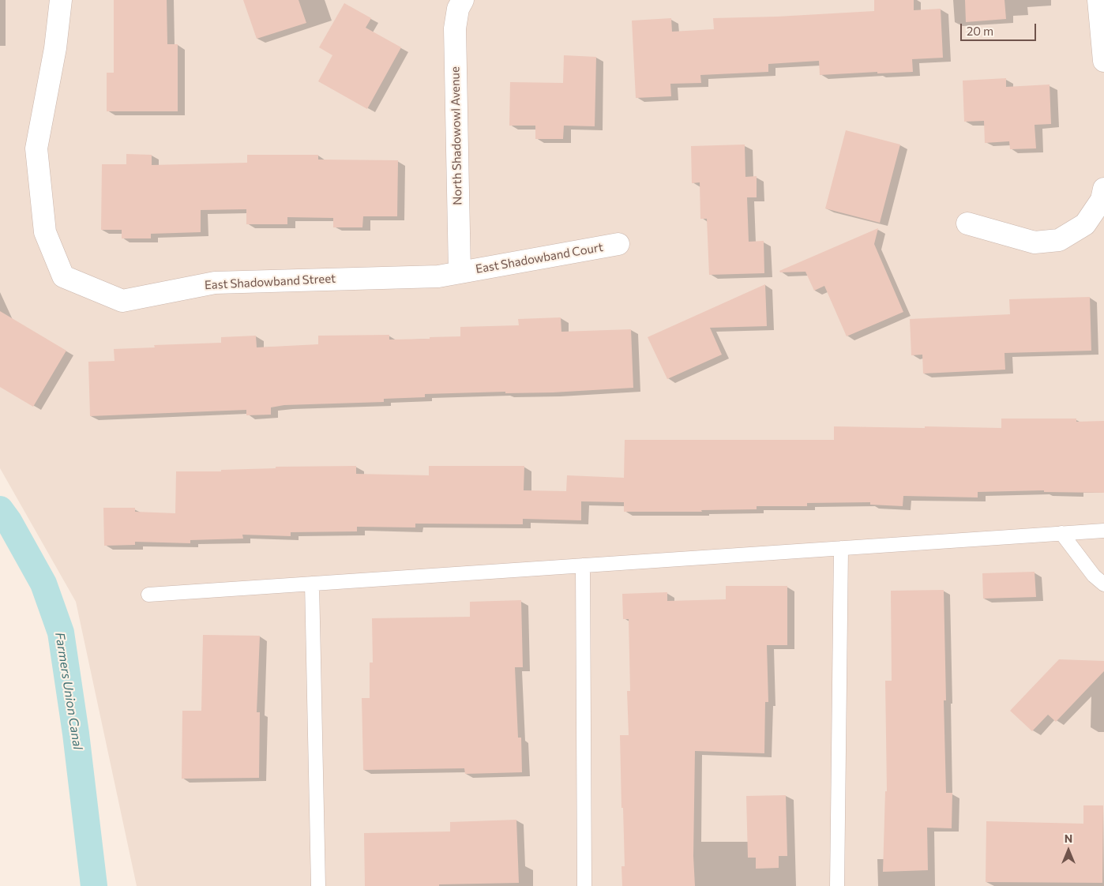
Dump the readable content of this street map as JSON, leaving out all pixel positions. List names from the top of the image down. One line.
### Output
{"streets":{"street":["North Shadowowl Avenue","East Shadowband Court","East Shadowband Street"]},"crossings":[["North Shadowowl Avenue","East Shadowband Court"],["North Shadowowl Avenue","East Shadowband Street"],["East Shadowband Court","East Shadowband Street"]],"water":["Farmers Union Canal"],"scale_bar":"20 m","north":"top"}
